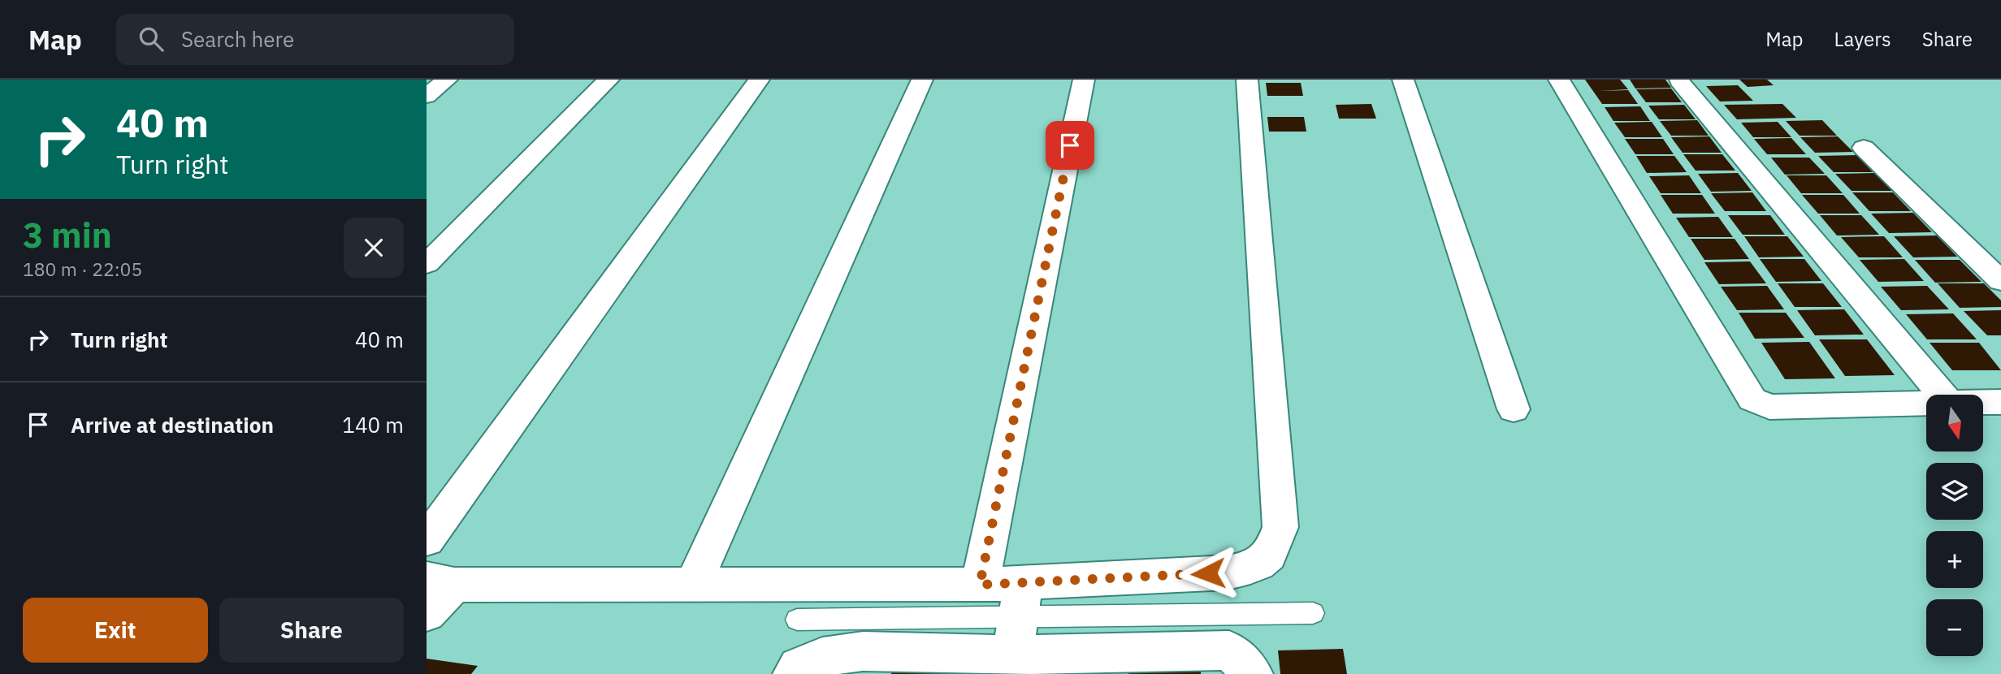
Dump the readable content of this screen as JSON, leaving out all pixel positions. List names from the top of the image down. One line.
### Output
{"north":"bottom","page":{"header":"Map","search":"Search here","nav":["Map","Layers","Share"],"turn":["40 m","Turn right"],"heading":["3 min","180 m · 22:05"],"list":[{"name":"Turn right","value":"40 m"},{"name":"Arrive at destination","value":"140 m"}],"map_buttons":["+","−"],"buttons":["Exit","Share"]}}
